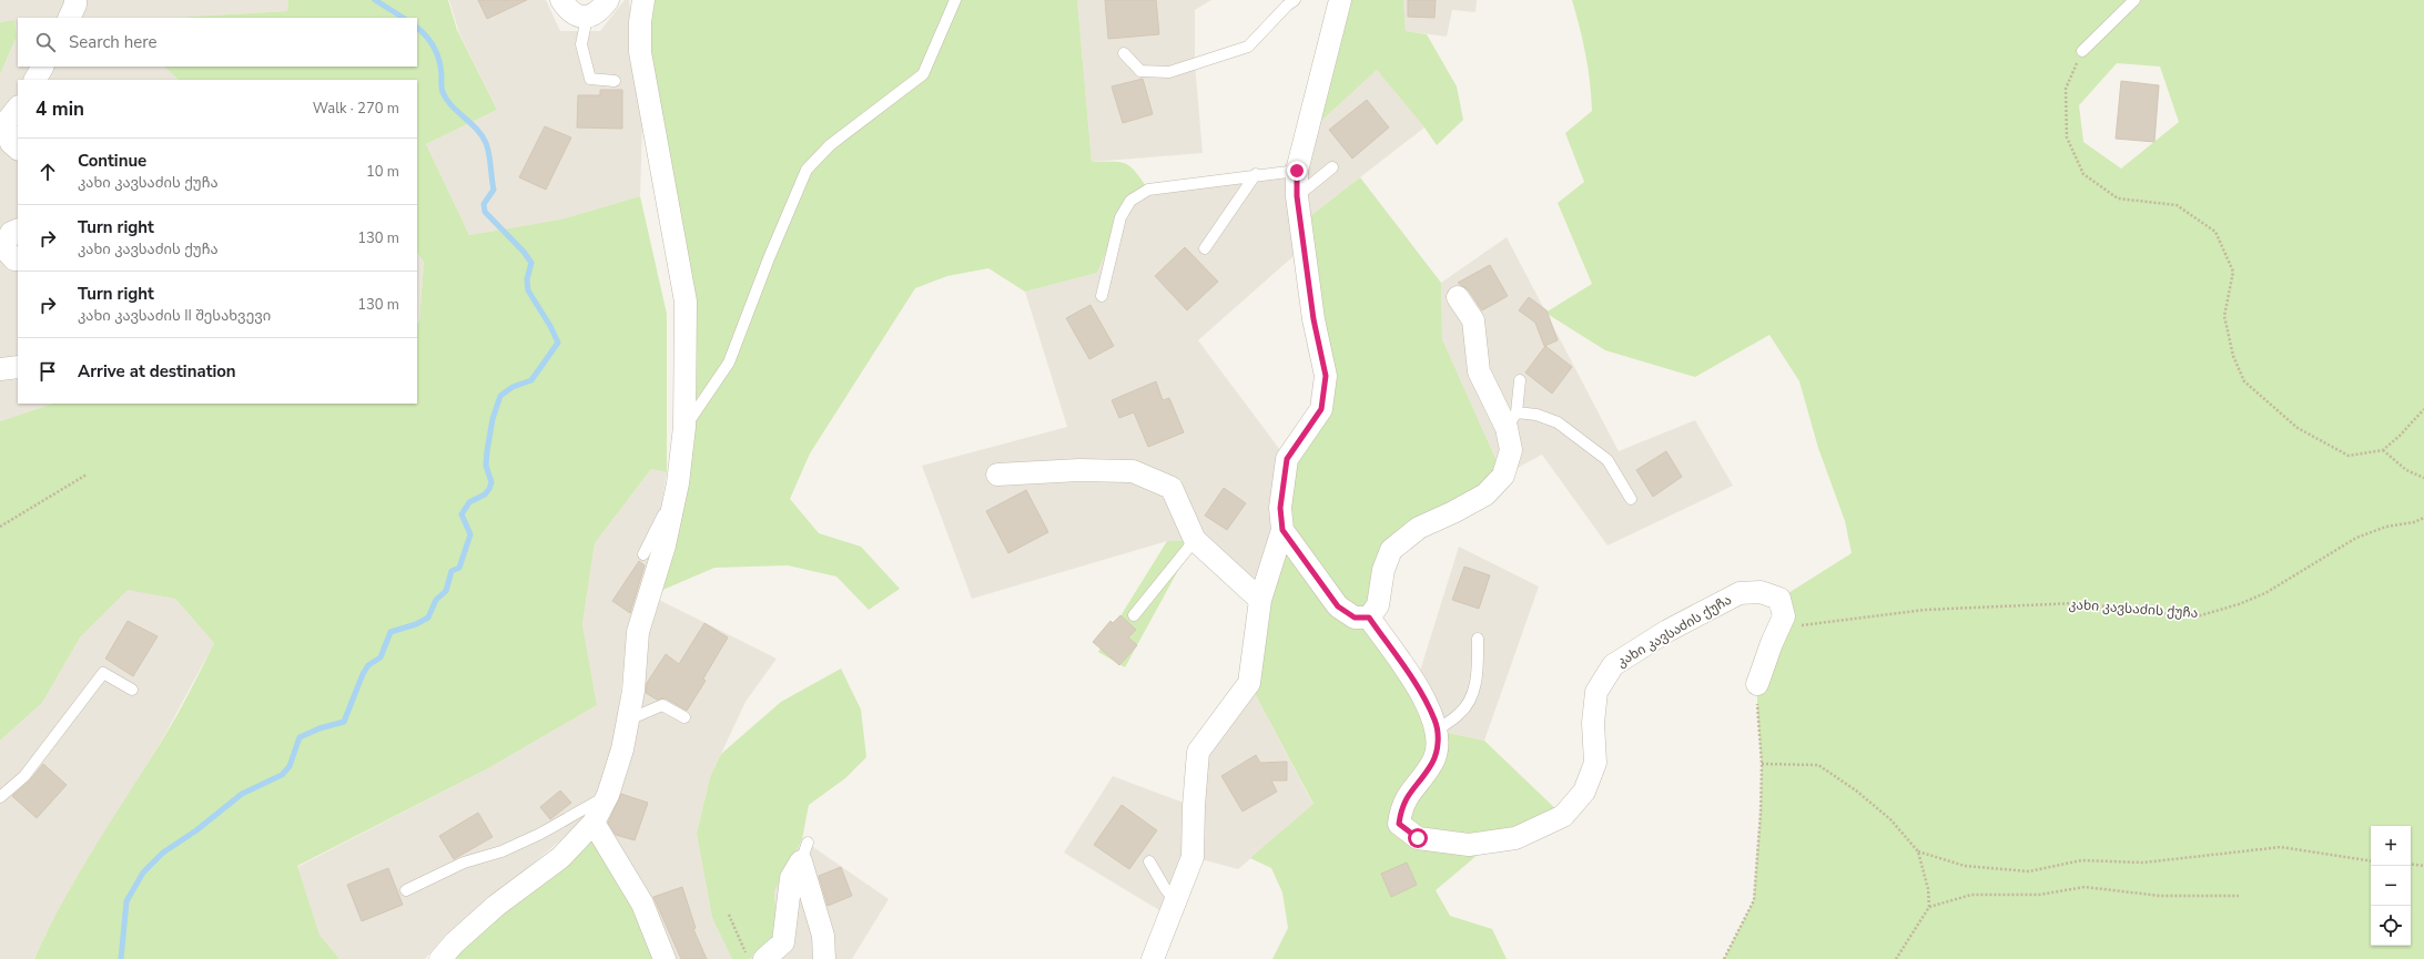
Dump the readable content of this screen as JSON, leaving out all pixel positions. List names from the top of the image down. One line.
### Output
{"streets":{"street":["კახი კავსაძის ქუჩა"]},"page":{"search":"Search here","heading":["4 min","Walk · 270 m"],"list":[["Continue","კახი კავსაძის ქუჩა","10 m"],["Turn right","კახი კავსაძის ქუჩა","130 m"],["Turn right","კახი კავსაძის II შესახვევი","130 m"],"Arrive at destination"],"map_buttons":["+","−"]}}
